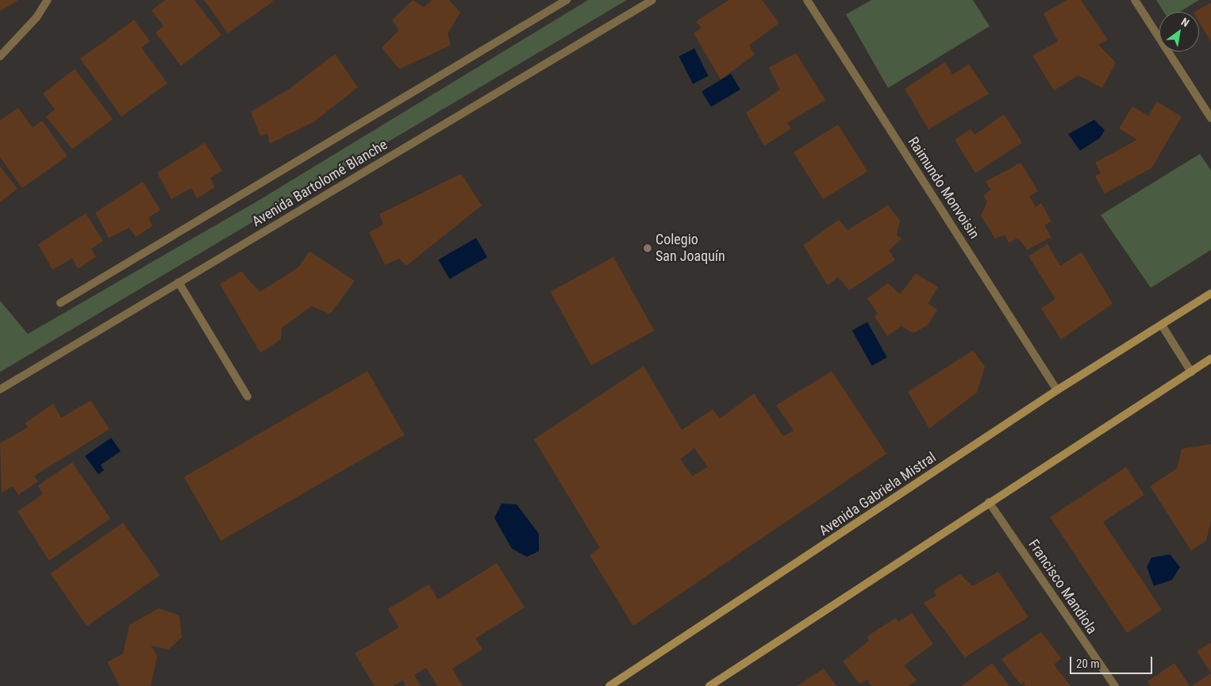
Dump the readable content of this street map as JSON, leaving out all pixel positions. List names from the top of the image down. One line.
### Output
{"streets":{"main road":["Avenida Gabriela Mistral"],"street":["Avenida Bartolomé Blanche","Raimundo Monvoisin","Francisco Mandiola"]},"crossings":[["Raimundo Monvoisin","Avenida Gabriela Mistral"]],"places":["Colegio San Joaquín"],"scale_bar":"20 m","north":"top right"}
